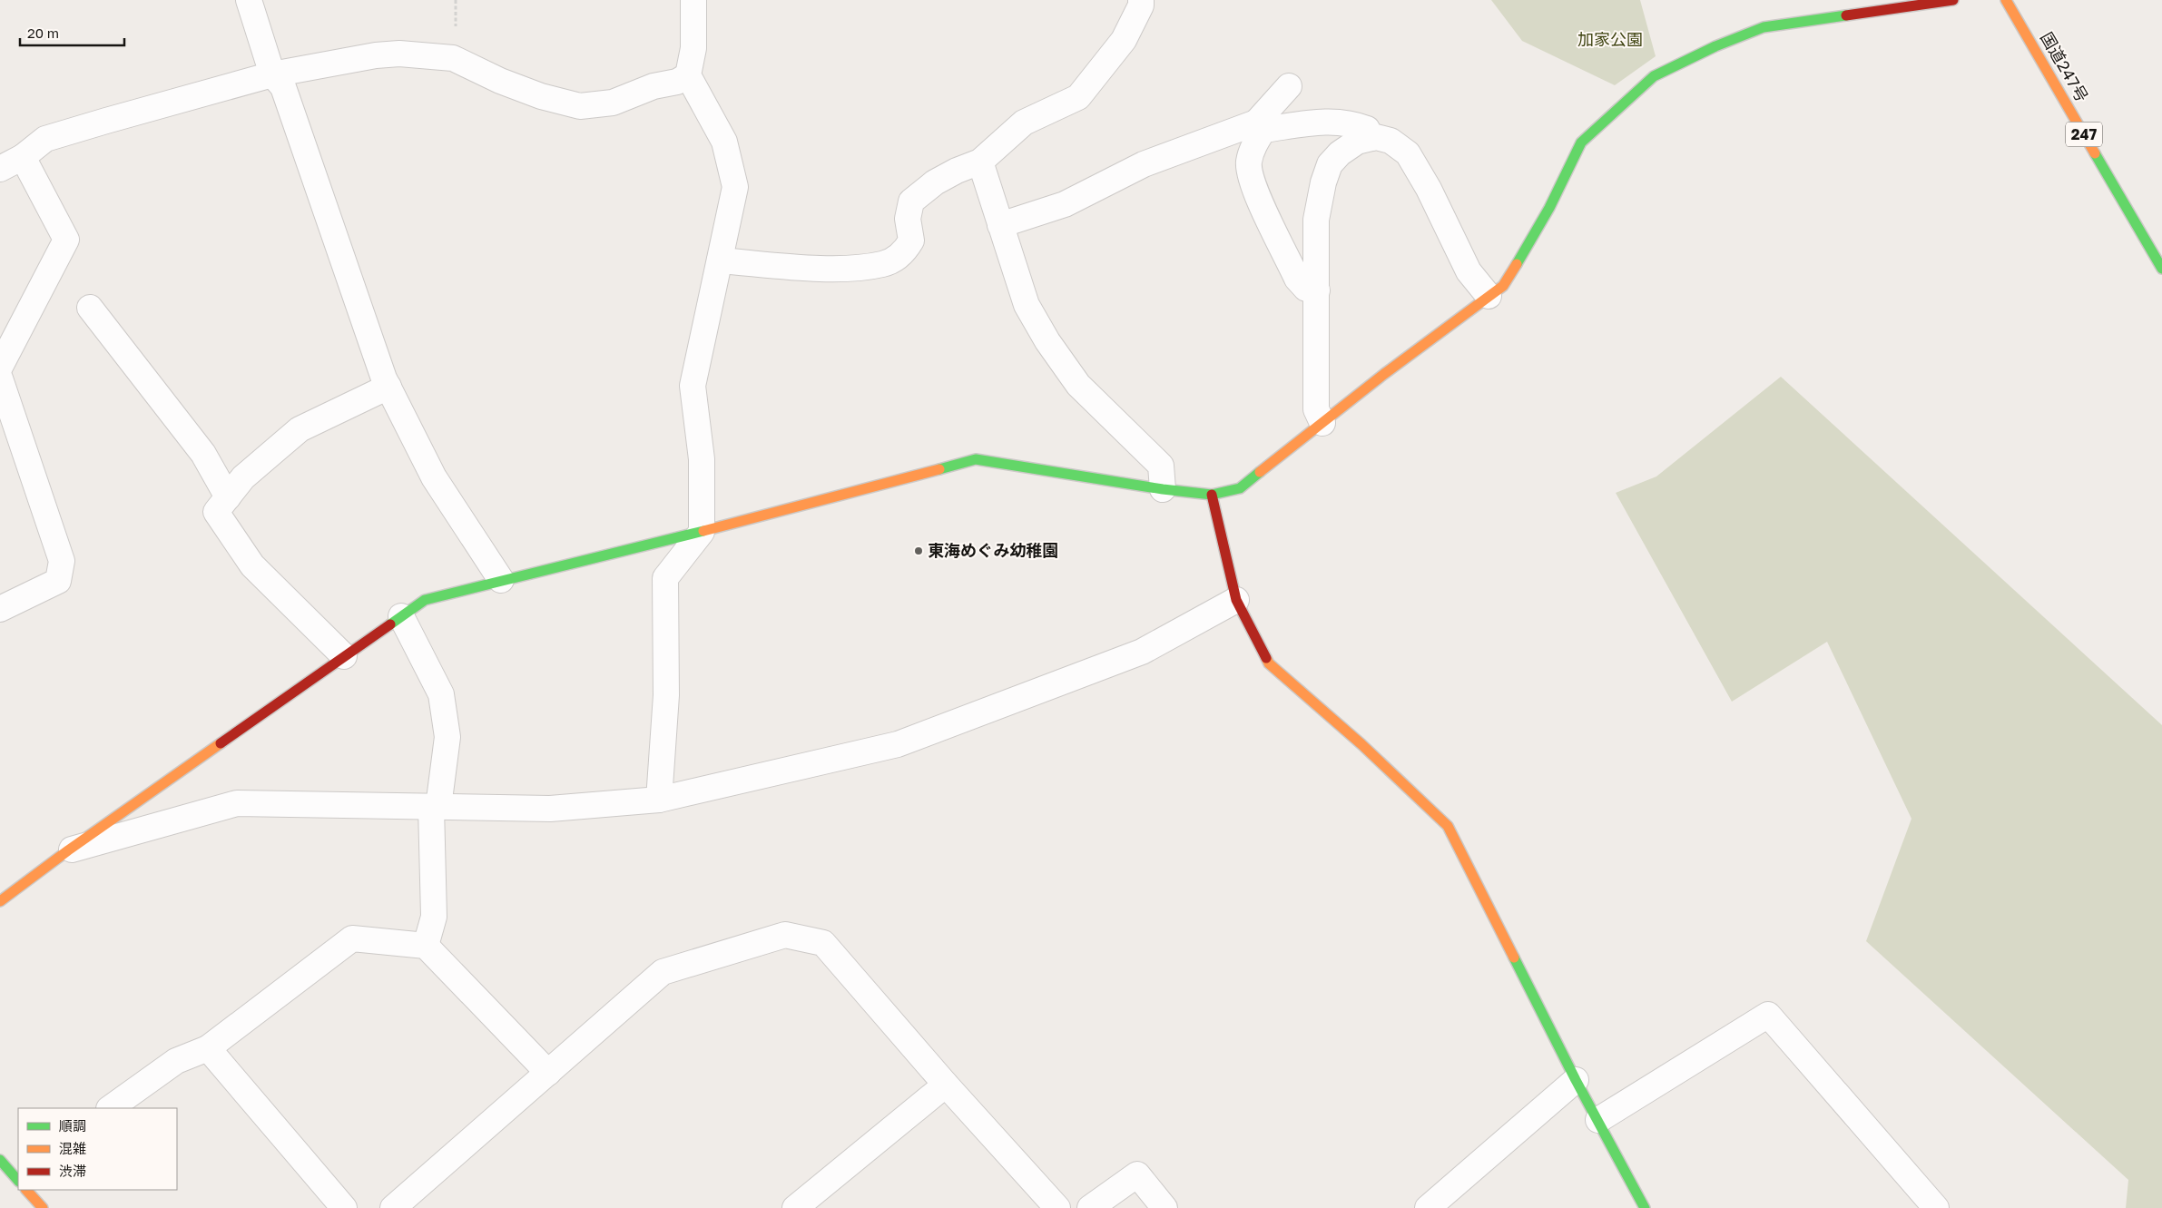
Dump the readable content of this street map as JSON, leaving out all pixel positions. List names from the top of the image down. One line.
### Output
{"streets":{"main road":["国道247号","247"]},"parks":["加家公園"],"places":["東海めぐみ幼稚園"],"legend":["順調","混雑","渋滞"],"scale_bar":"20 m"}
